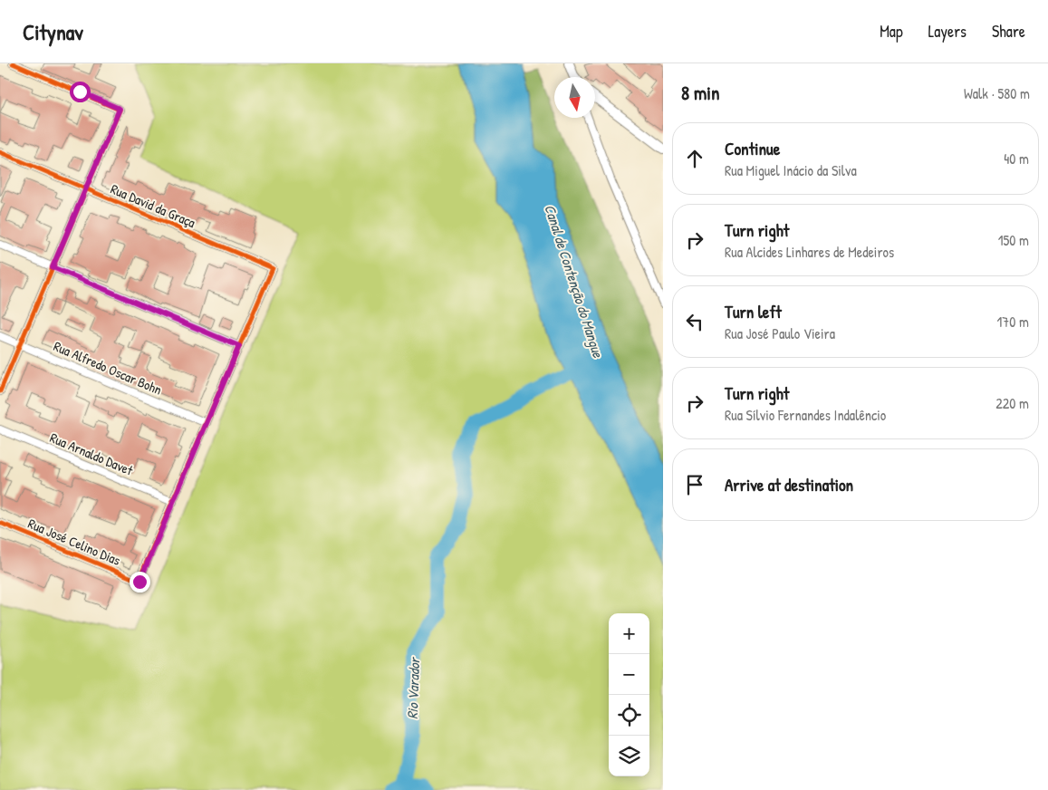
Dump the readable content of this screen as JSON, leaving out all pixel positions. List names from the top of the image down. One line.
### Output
{"streets":{"street":["Rua David da Graça","Rua Alfredo Oscar Bohn","Rua Arnaldo Davet","Rua José Celino Dias"]},"crossings":[["Rua Arnaldo Davet","Rua José Celino Dias"]],"water":["Canal de Contenção do Mangue","Rio Varador"],"north":"bottom","page":{"header":"Citynav","nav":["Map","Layers","Share"],"heading":["8 min","Walk · 580 m"],"list":[["Continue","Rua Miguel Inácio da Silva","40 m"],["Turn right","Rua Alcides Linhares de Medeiros","150 m"],["Turn left","Rua José Paulo Vieira","170 m"],["Turn right","Rua Sílvio Fernandes Indalêncio","220 m"],"Arrive at destination"],"map_buttons":["+","−"]}}
